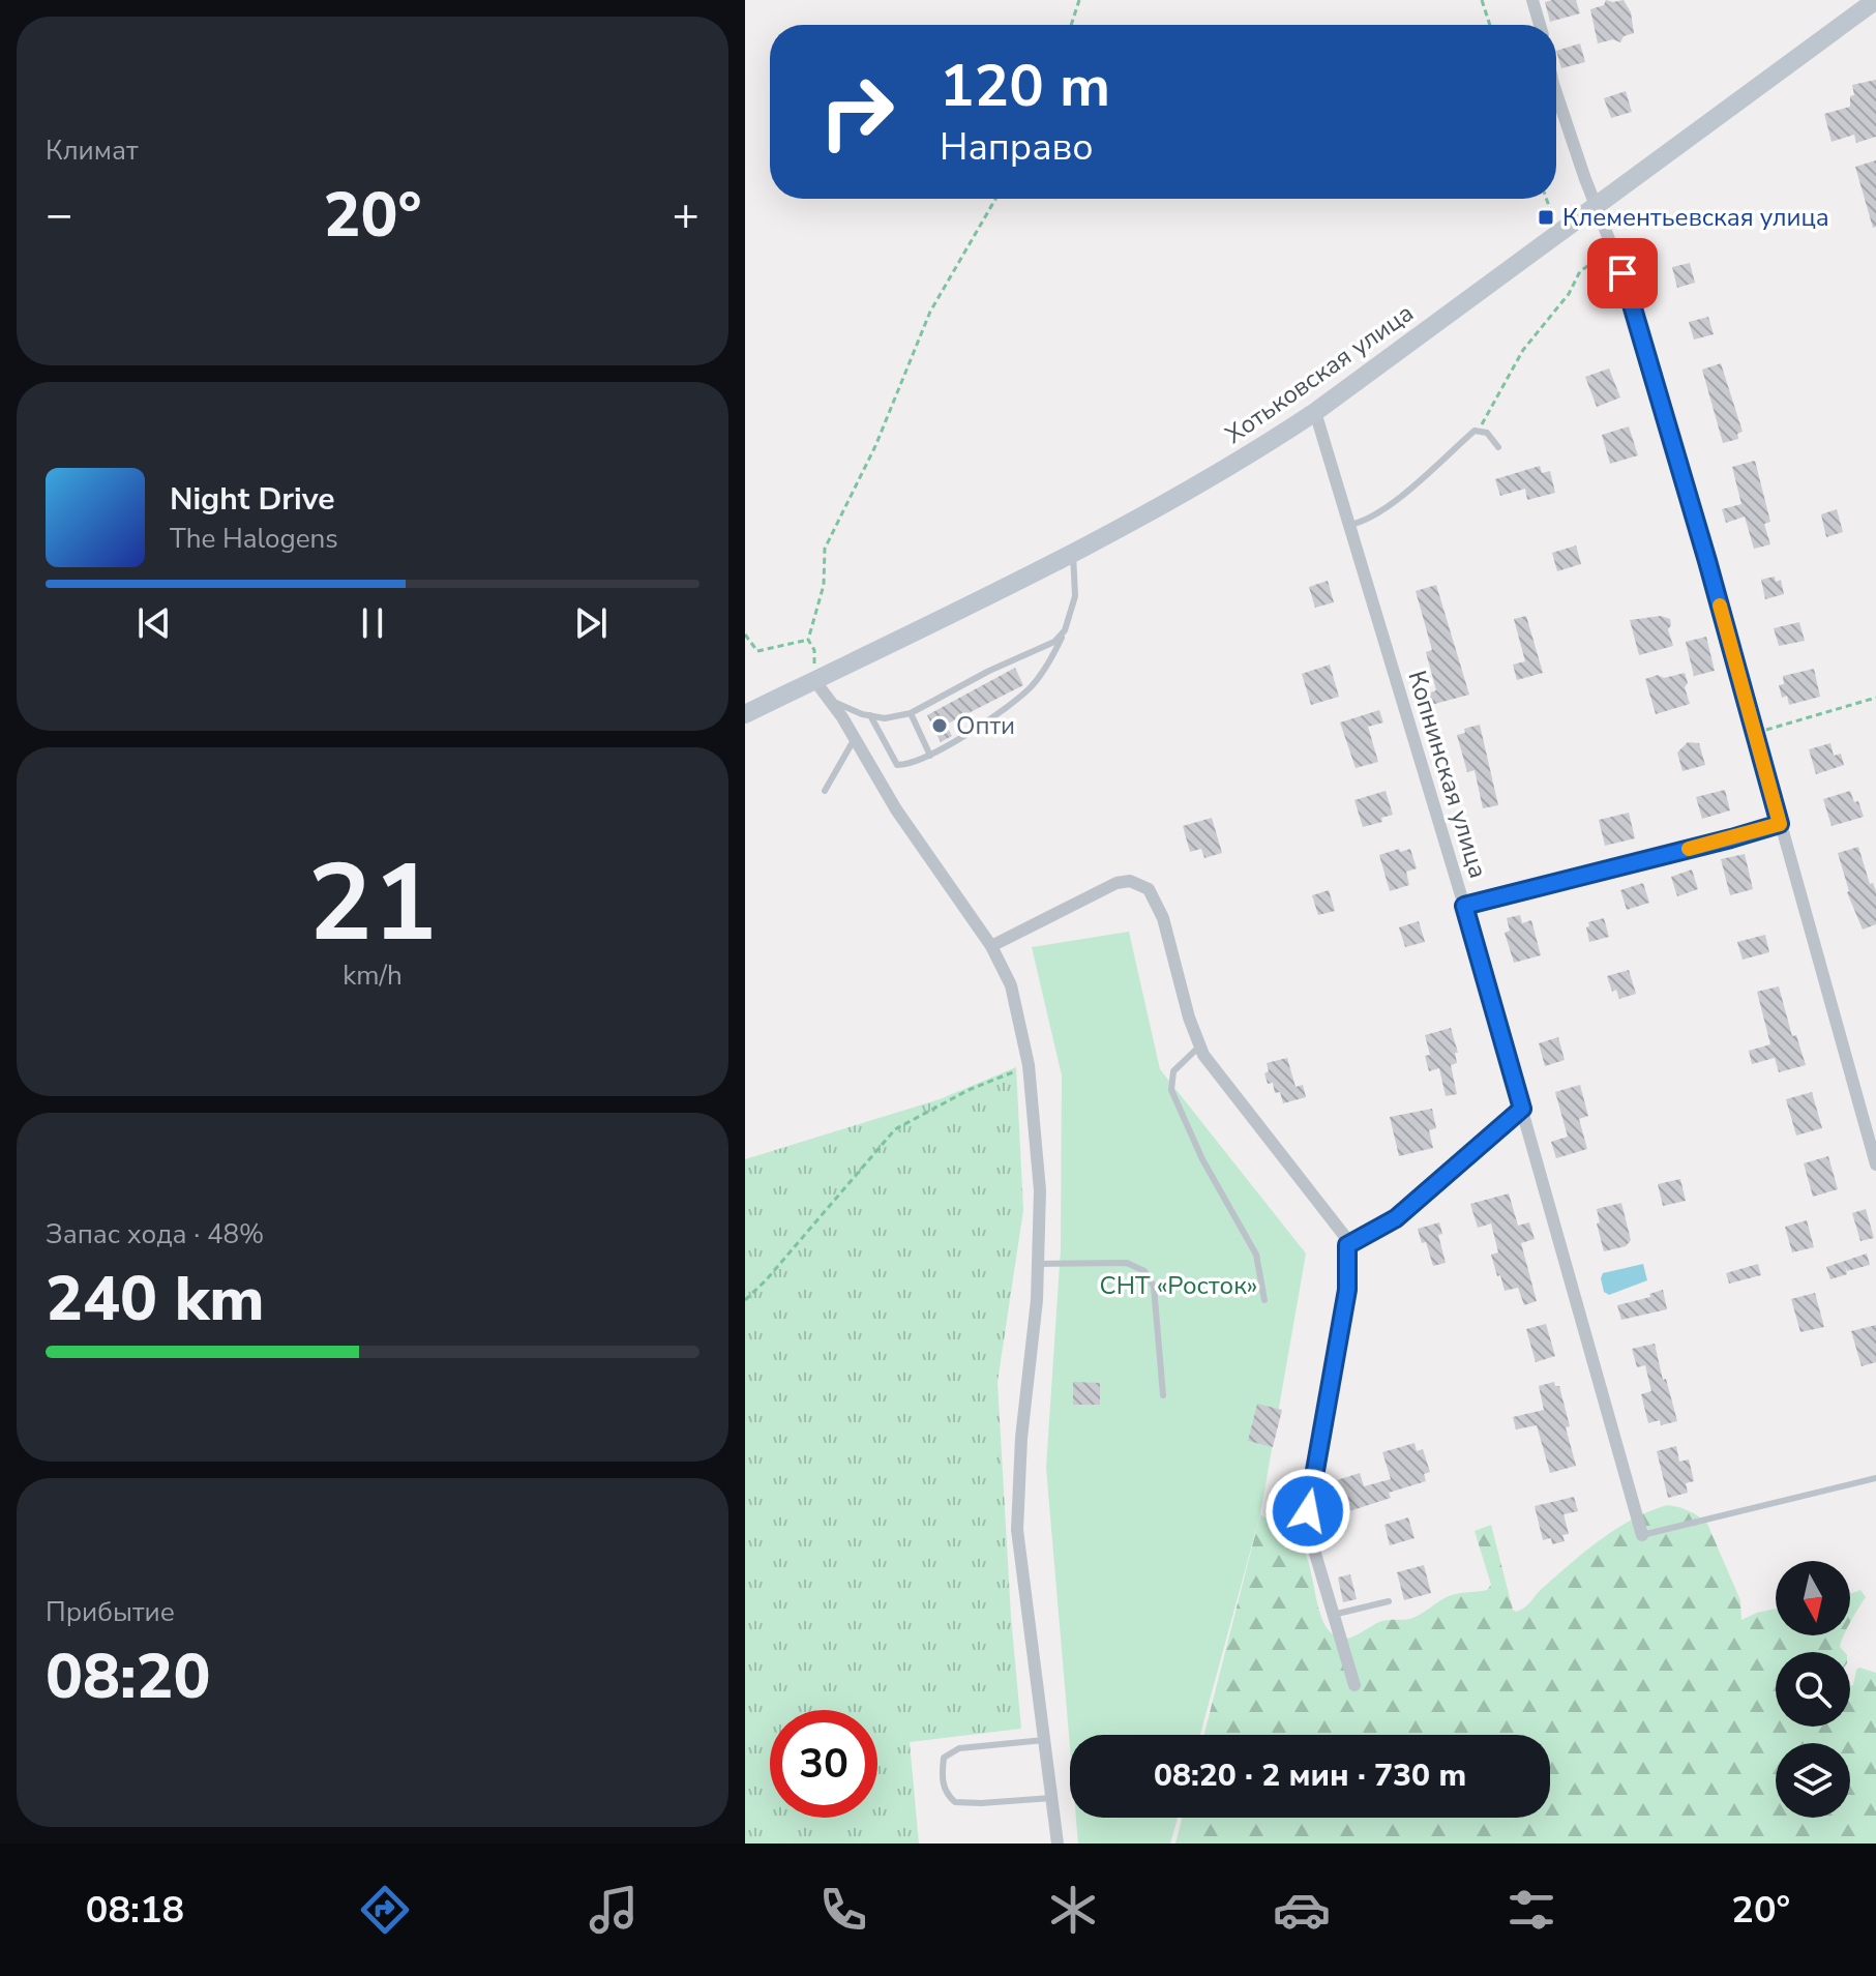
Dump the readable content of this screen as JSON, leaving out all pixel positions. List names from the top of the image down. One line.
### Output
{"streets":{"main road":["Хотьковская улица"],"street":["Копнинская улица"]},"crossings":[["Хотьковская улица","Копнинская улица"]],"parks":["СНТ «Росток»"],"places":{"transit":["Клементьевская улица"],"other":["Опти"]},"north":"bottom","page":{"tile":["Климат",["21","km/h"],["Запас хода · 48%","240 km"],["Прибытие","08:20"]],"turn":["120 m","Направо"],"heat":["−","20°","+"],"song":["Night Drive","The Halogens"],"limit":"30","trip":"08:20 · 2 мин · 730 m","tabs":["08:18","20°"]}}
